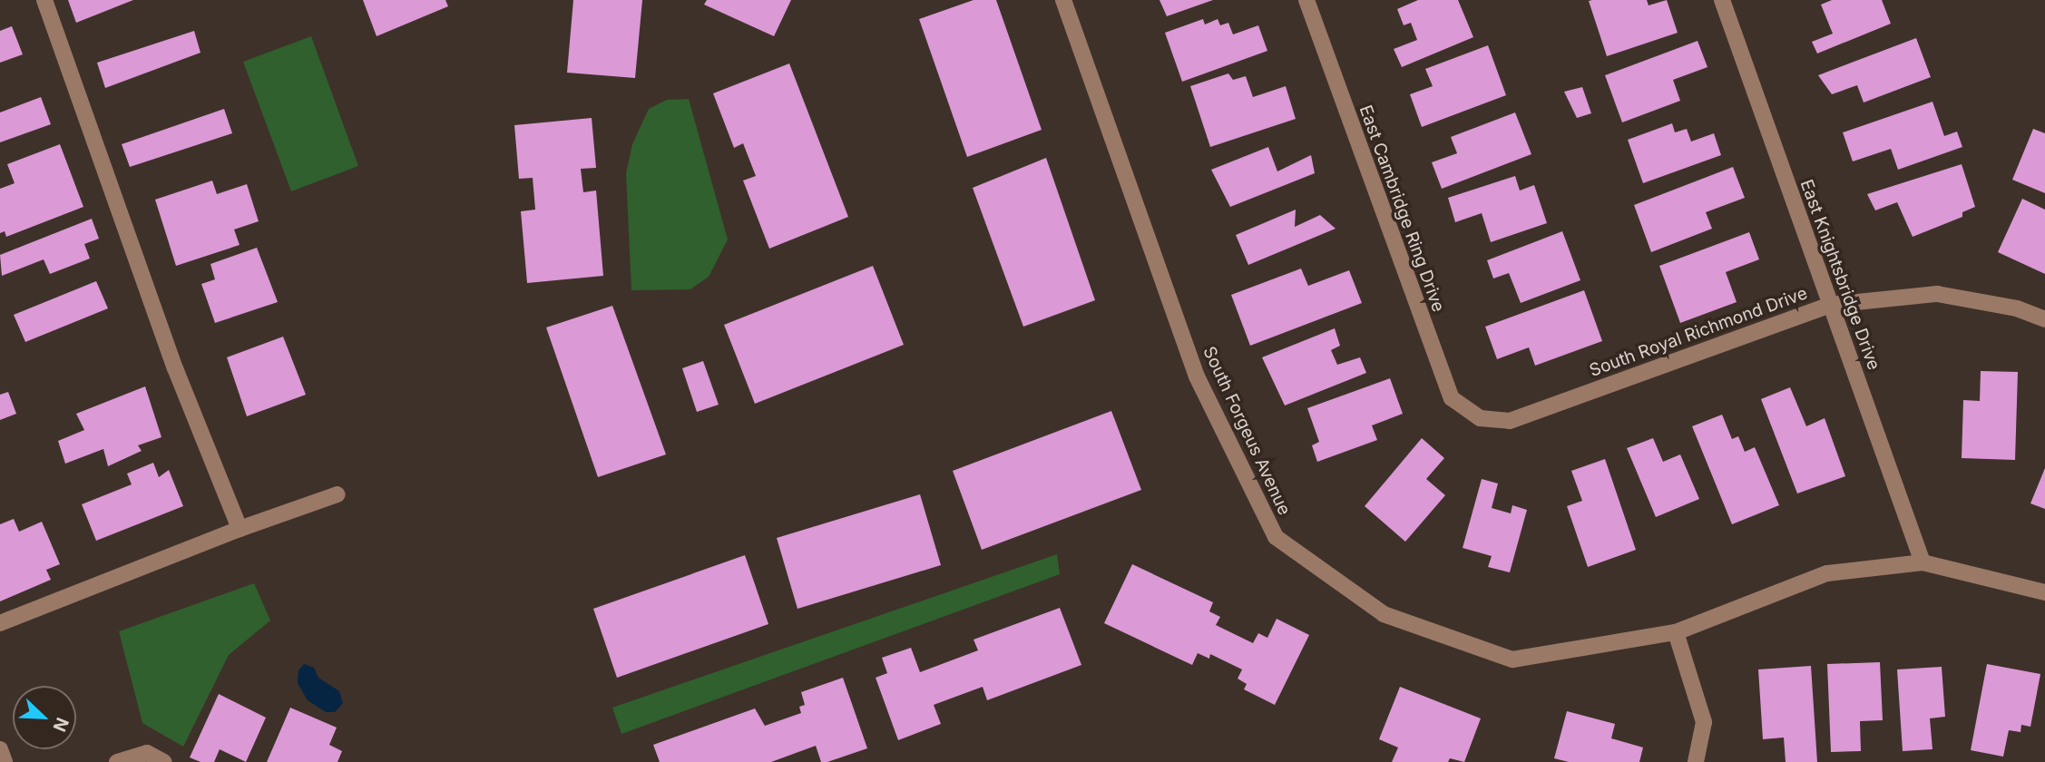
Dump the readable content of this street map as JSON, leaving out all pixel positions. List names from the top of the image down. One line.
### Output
{"streets":{"street":["East Cambridge Ring Drive","East Knightsbridge Drive","South Royal Richmond Drive","South Forgeus Avenue"]},"crossings":[["East Cambridge Ring Drive","South Royal Richmond Drive"],["East Knightsbridge Drive","South Royal Richmond Drive"],["East Knightsbridge Drive","South Forgeus Avenue"]],"north":"bottom right"}
